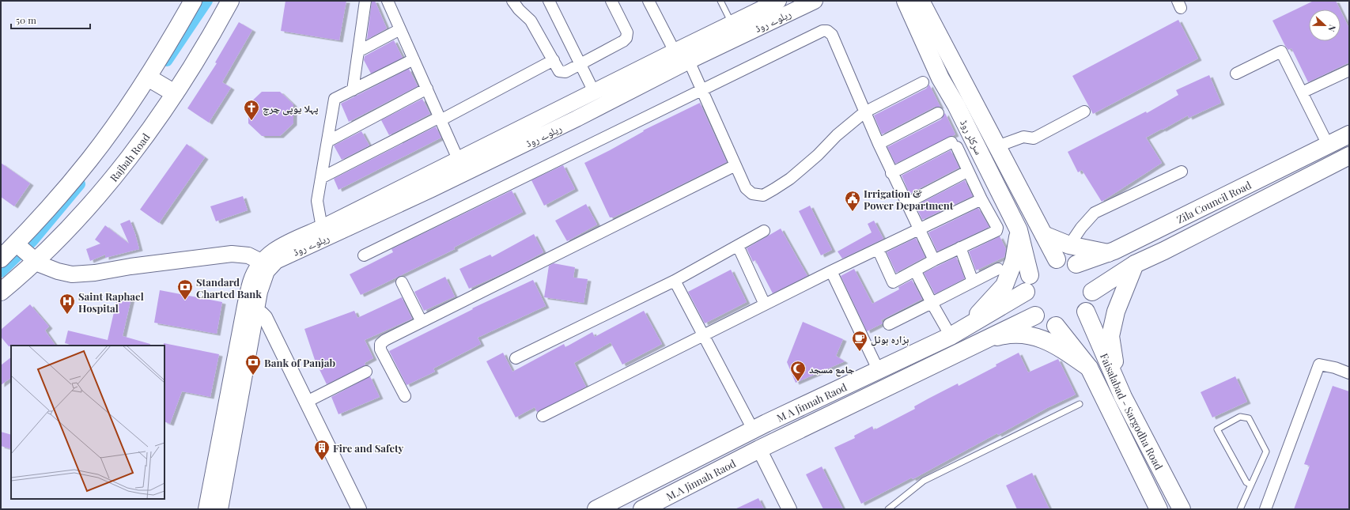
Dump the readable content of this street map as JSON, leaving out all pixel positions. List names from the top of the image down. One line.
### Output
{"streets":{"main road":["ریلوے روڈ","سرکلر روڈ","Rajbah Road","Zila Council Road","M A Jinnah Raod","Faisalabad - Sargodha Road","M.A Jinnah Raod"]},"crossings":[["سرکلر روڈ","Zila Council Road"],["سرکلر روڈ","M A Jinnah Raod"],["سرکلر روڈ","Faisalabad - Sargodha Road"],["Zila Council Road","M A Jinnah Raod"],["Zila Council Road","Faisalabad - Sargodha Road"],["M A Jinnah Raod","Faisalabad - Sargodha Road"],["M A Jinnah Raod","M.A Jinnah Raod"]],"places":{"church":["پہلا یوپی چرچ"],"public building":["Irrigation & Power Department"],"bank":["Standard Charted Bank","Bank of Panjab"],"hospital":["Saint Raphael Hospital"],"cafe":["ہزارہ ہوٹل"],"mosque":["جامع مسجد"],"building":["Fire and Safety"]},"scale_bar":"50 m","north":"right"}
